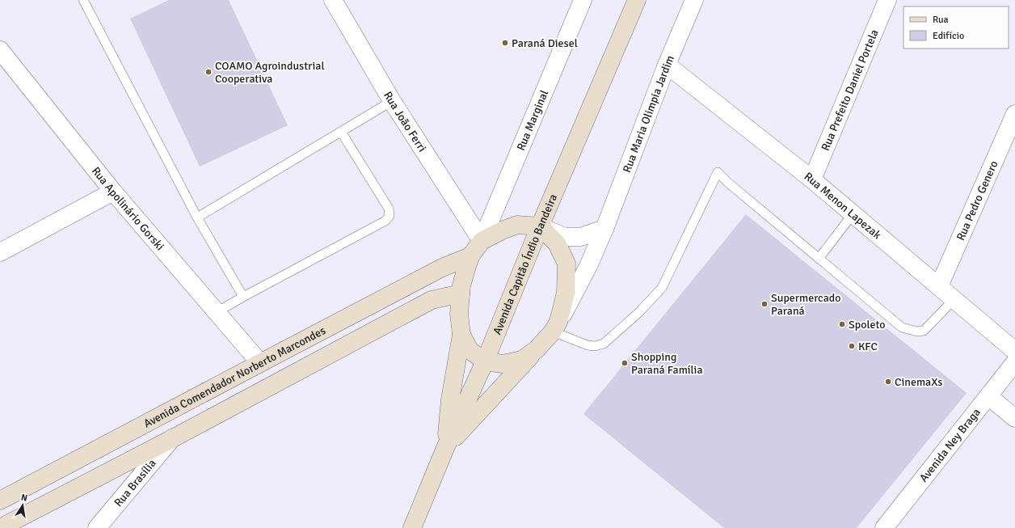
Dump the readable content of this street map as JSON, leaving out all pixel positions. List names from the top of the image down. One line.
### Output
{"streets":{"street":["Rua Prefeito Daniel Portela","Rua Maria Olimpia Jardim","Rua Marginal","Rua João Ferri","Rua Pedro Genero","Rua Menon Lapezak","Rua Apolinário Gorski","Avenida Capitão Índio Bandeira","Avenida Comendador Norberto Marcondes","Avenida Ney Braga","Rua Brasília"]},"crossings":[["Rua Prefeito Daniel Portela","Rua Menon Lapezak"],["Rua Maria Olimpia Jardim","Rua Menon Lapezak"],["Rua Marginal","Rua João Ferri"],["Rua Pedro Genero","Rua Menon Lapezak"],["Rua Apolinário Gorski","Avenida Comendador Norberto Marcondes"]],"places":["Paraná Diesel","COAMO Agroindustrial Cooperativa","Supermercado Paraná","Spoleto","KFC","Shopping Paraná Família","CinemaXs"],"legend":["Rua","Edifício"],"north":"top"}
